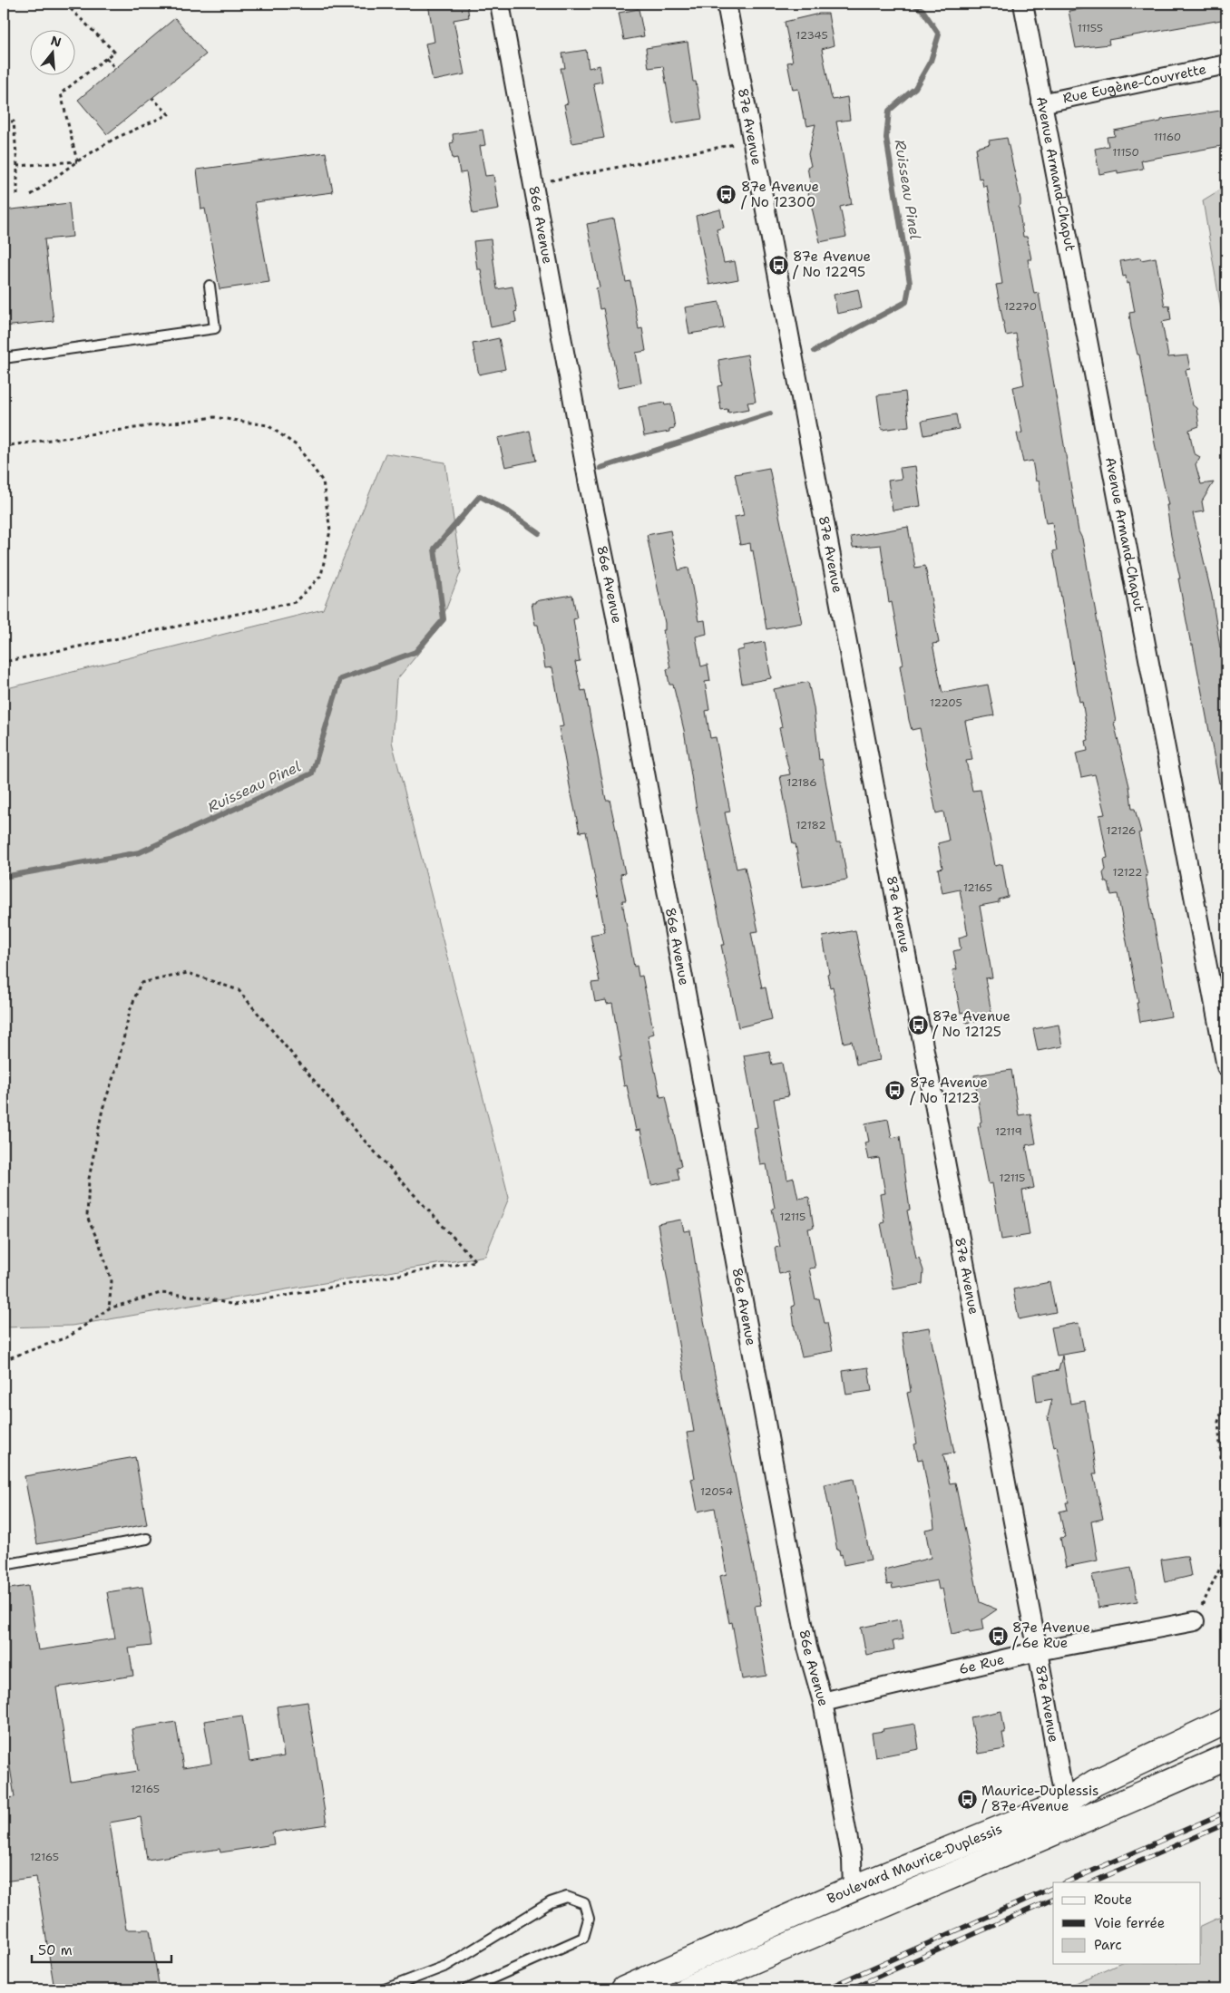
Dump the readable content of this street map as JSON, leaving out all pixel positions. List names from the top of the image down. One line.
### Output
{"streets":{"street":["Rue Eugène-Couvrette","87e Avenue","Avenue Armand-Chaput","86e Avenue","6e Rue","Boulevard Maurice-Duplessis"]},"crossings":[["Rue Eugène-Couvrette","Avenue Armand-Chaput"],["87e Avenue","6e Rue"],["87e Avenue","Boulevard Maurice-Duplessis"],["86e Avenue","6e Rue"],["86e Avenue","Boulevard Maurice-Duplessis"]],"water":["Ruisseau Pinel"],"places":{"bus stop":["87e Avenue / No 12300","87e Avenue / No 12295","87e Avenue / No 12125","87e Avenue / No 12123","87e Avenue / 6e Rue","Maurice-Duplessis / 87e Avenue"]},"house_numbers":["11155","12345","11160","11150","12270","12205","12186","12182","12126","12122","12165","12119","12115","12115","12054","12165","12165"],"legend":["Route","Voie ferrée","Parc"],"scale_bar":"50 m","north":"top"}
